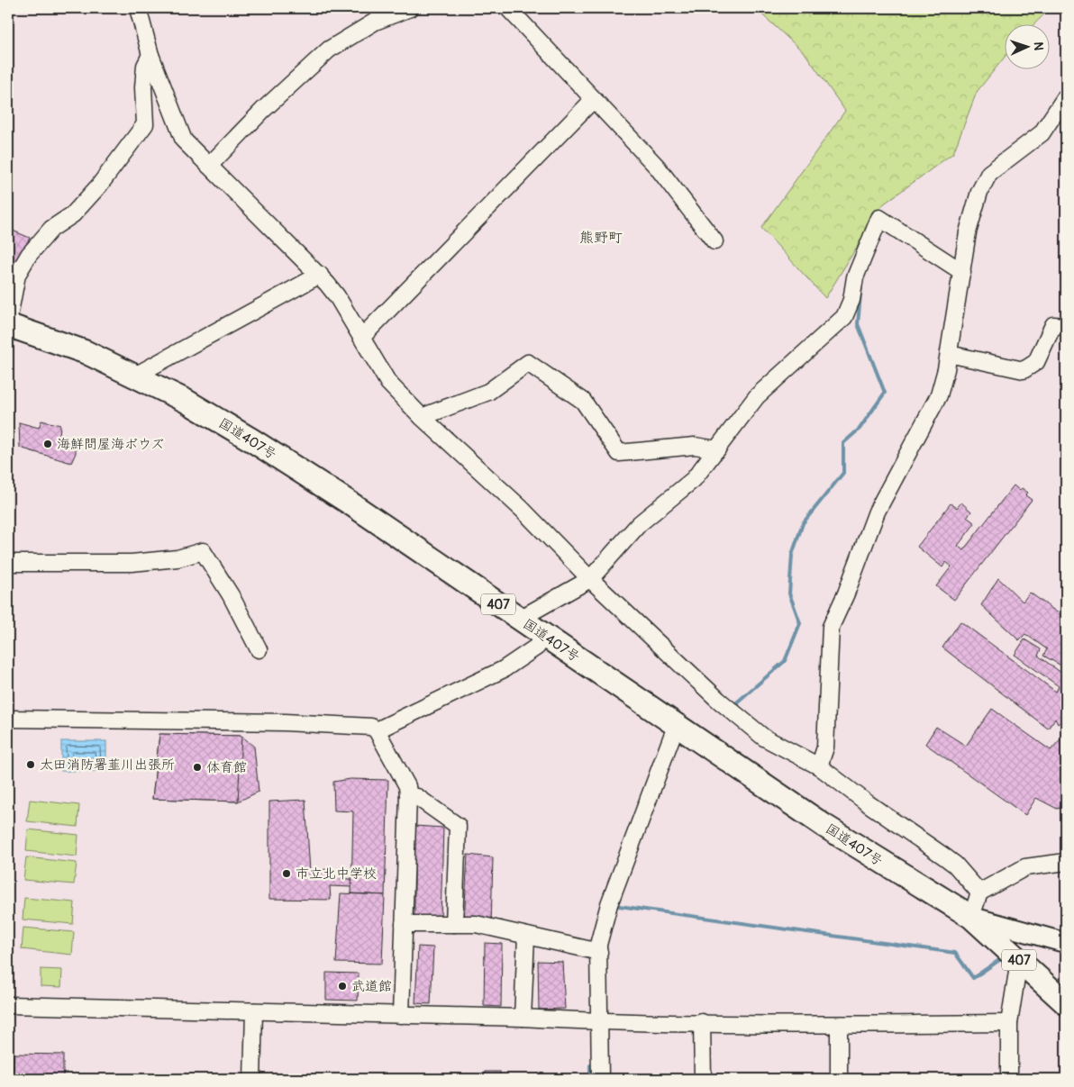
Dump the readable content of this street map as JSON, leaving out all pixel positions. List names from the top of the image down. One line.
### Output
{"streets":{"highway":["国道407号","407"]},"districts":["熊野町"],"places":["海鮮問屋海ボウズ","太田消防署韮川出張所","体育館","市立北中学校","武道館"],"north":"right"}
